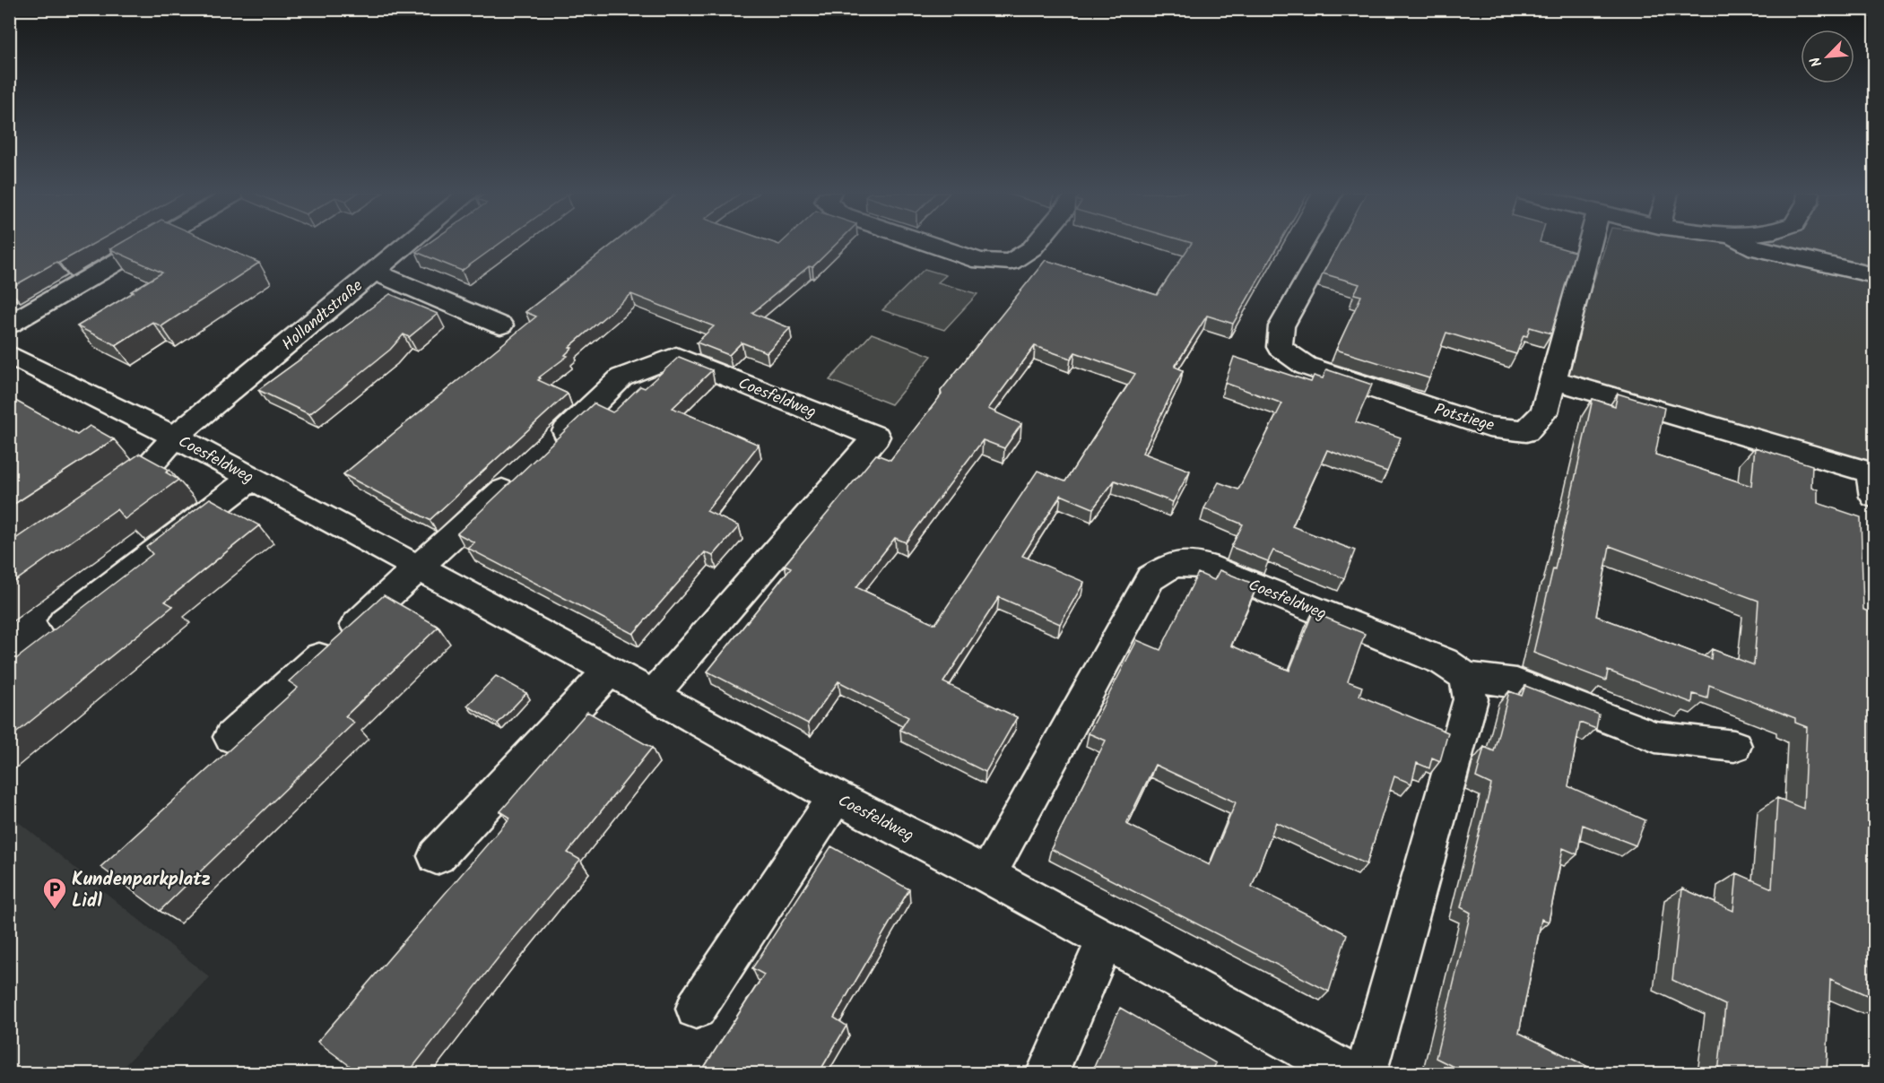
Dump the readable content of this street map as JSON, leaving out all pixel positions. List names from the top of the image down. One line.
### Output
{"streets":{"street":["Hollandtstraße","Coesfeldweg","Potstiege"]},"crossings":[["Hollandtstraße","Coesfeldweg"]],"places":{"parking":["Kundenparkplatz Lidl"]},"north":"bottom left"}
